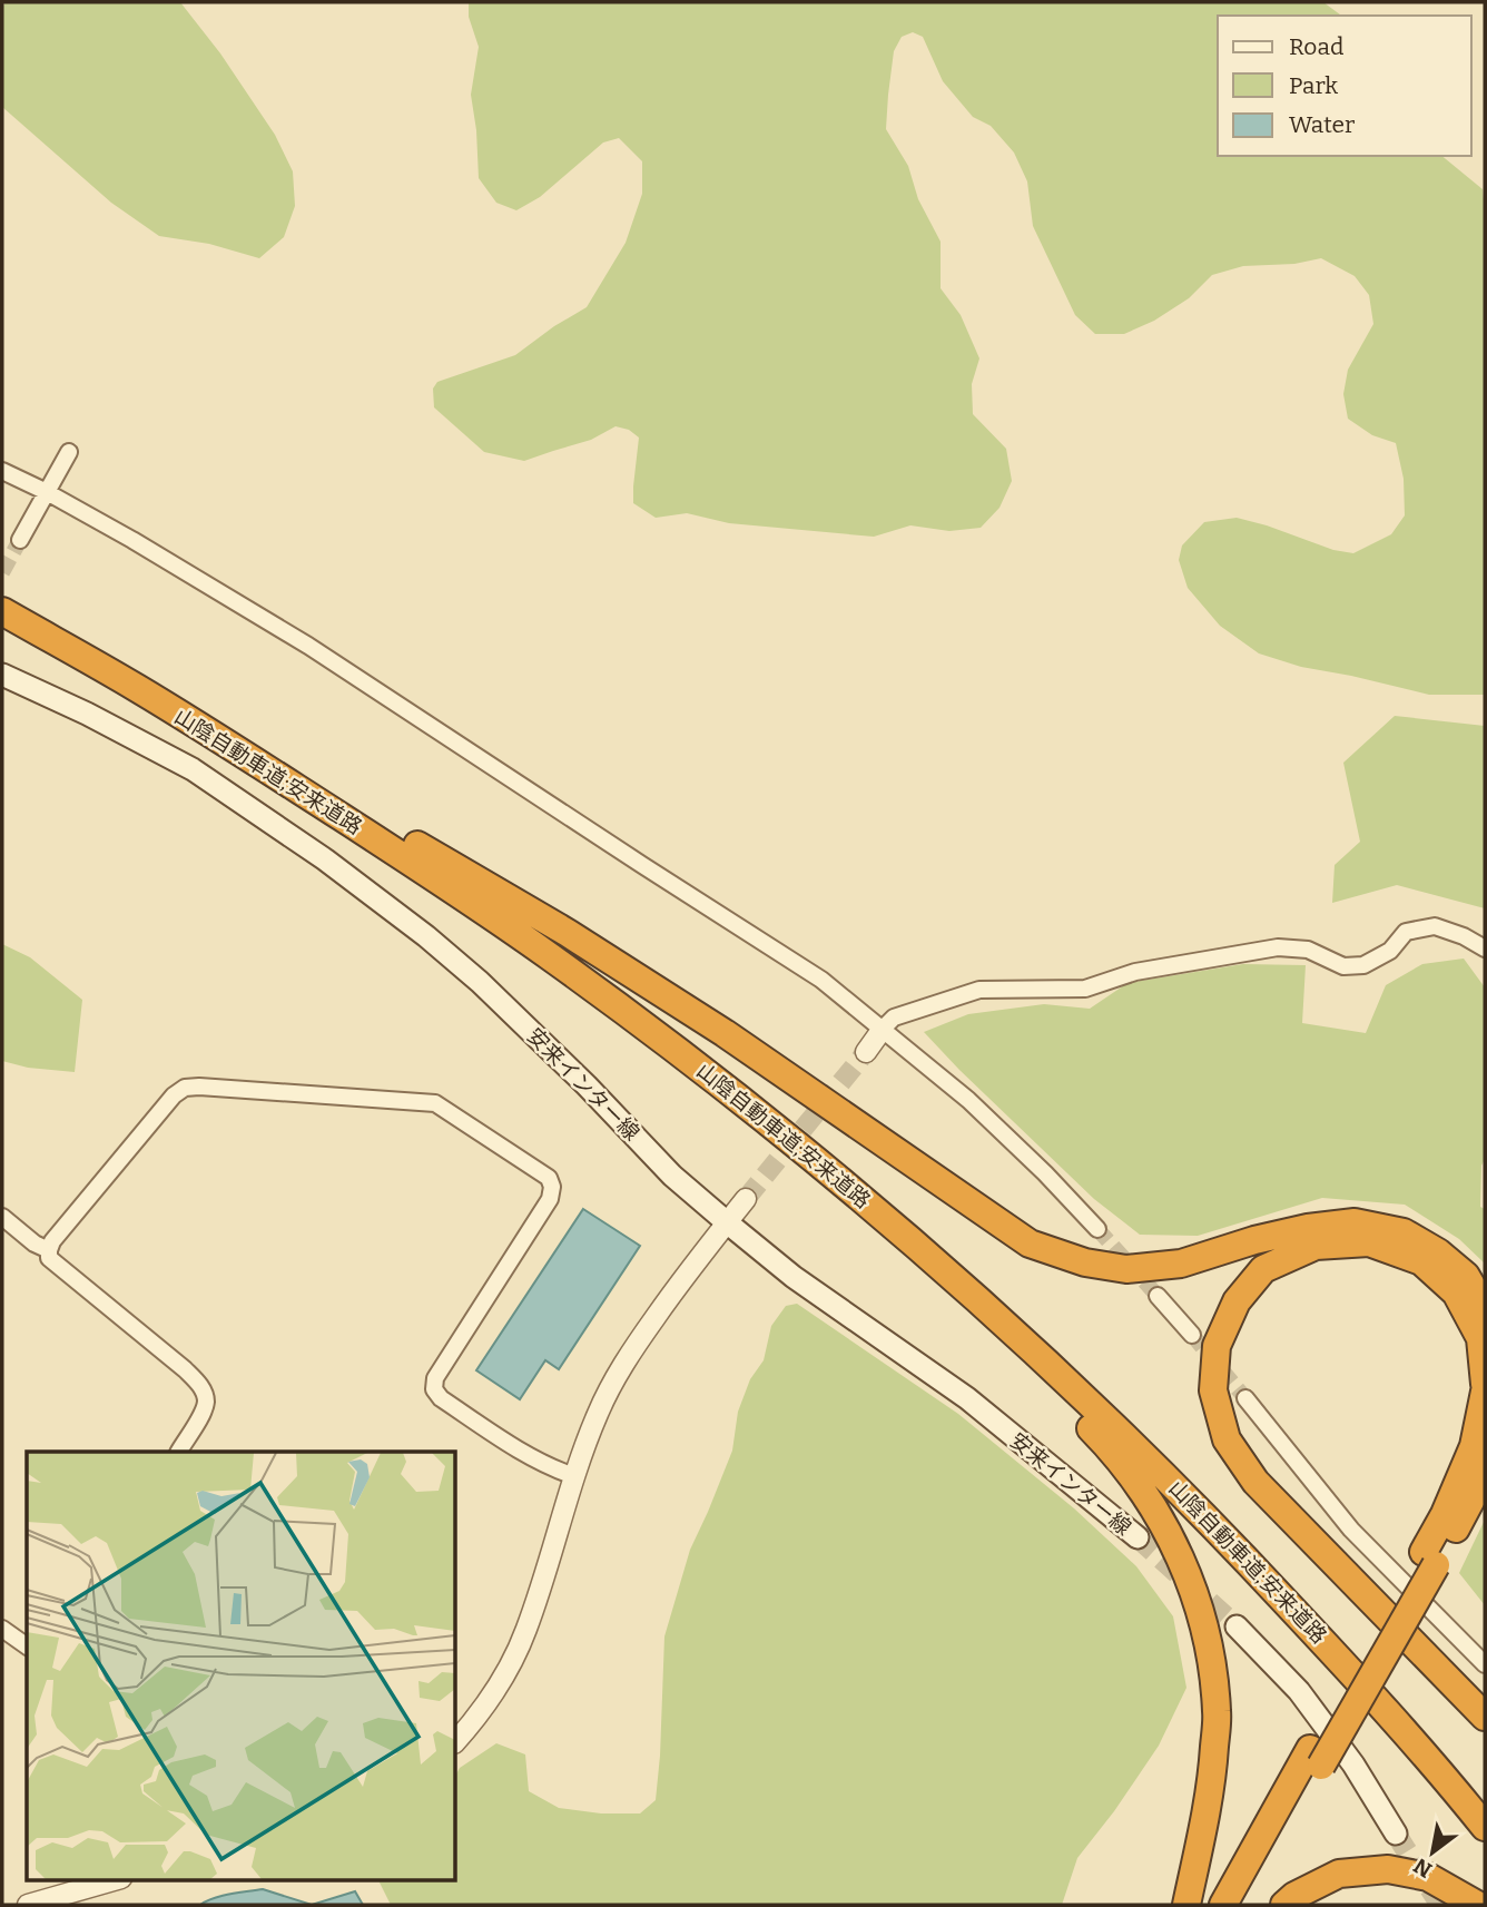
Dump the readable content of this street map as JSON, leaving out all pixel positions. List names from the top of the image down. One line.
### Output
{"streets":{"highway":["山陰自動車道;安来道路"],"main road":["安来インター線"]},"legend":["Road","Park","Water"],"north":"bottom left"}
